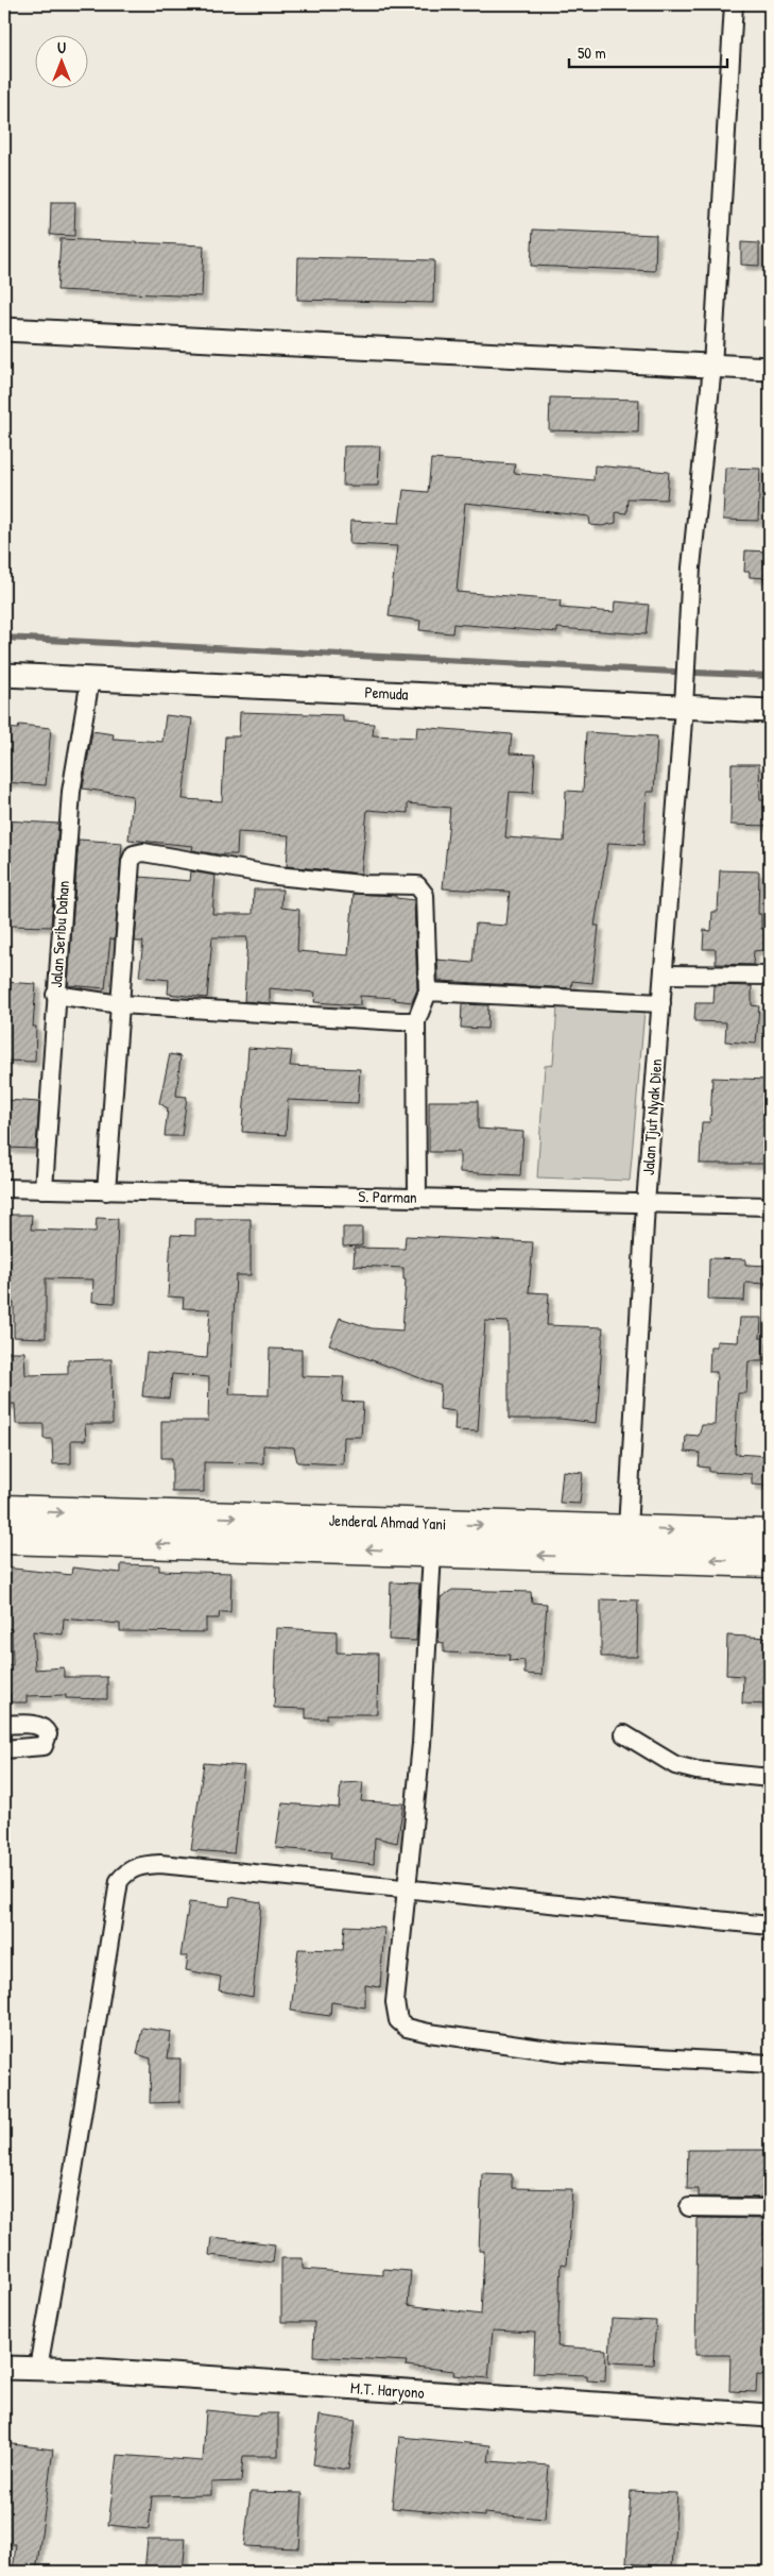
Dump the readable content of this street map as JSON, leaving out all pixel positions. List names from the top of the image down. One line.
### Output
{"streets":{"highway":["Jenderal Ahmad Yani"],"street":["Pemuda","Jalan Seribu Dahan","Jalan Tjut Nyak Dien","S. Parman","M.T. Haryono"]},"crossings":[["Pemuda","Jalan Seribu Dahan"],["Pemuda","Jalan Tjut Nyak Dien"],["Jalan Seribu Dahan","S. Parman"],["Jalan Tjut Nyak Dien","S. Parman"],["Jalan Tjut Nyak Dien","Jenderal Ahmad Yani"]],"scale_bar":"50 m","north":"top"}
